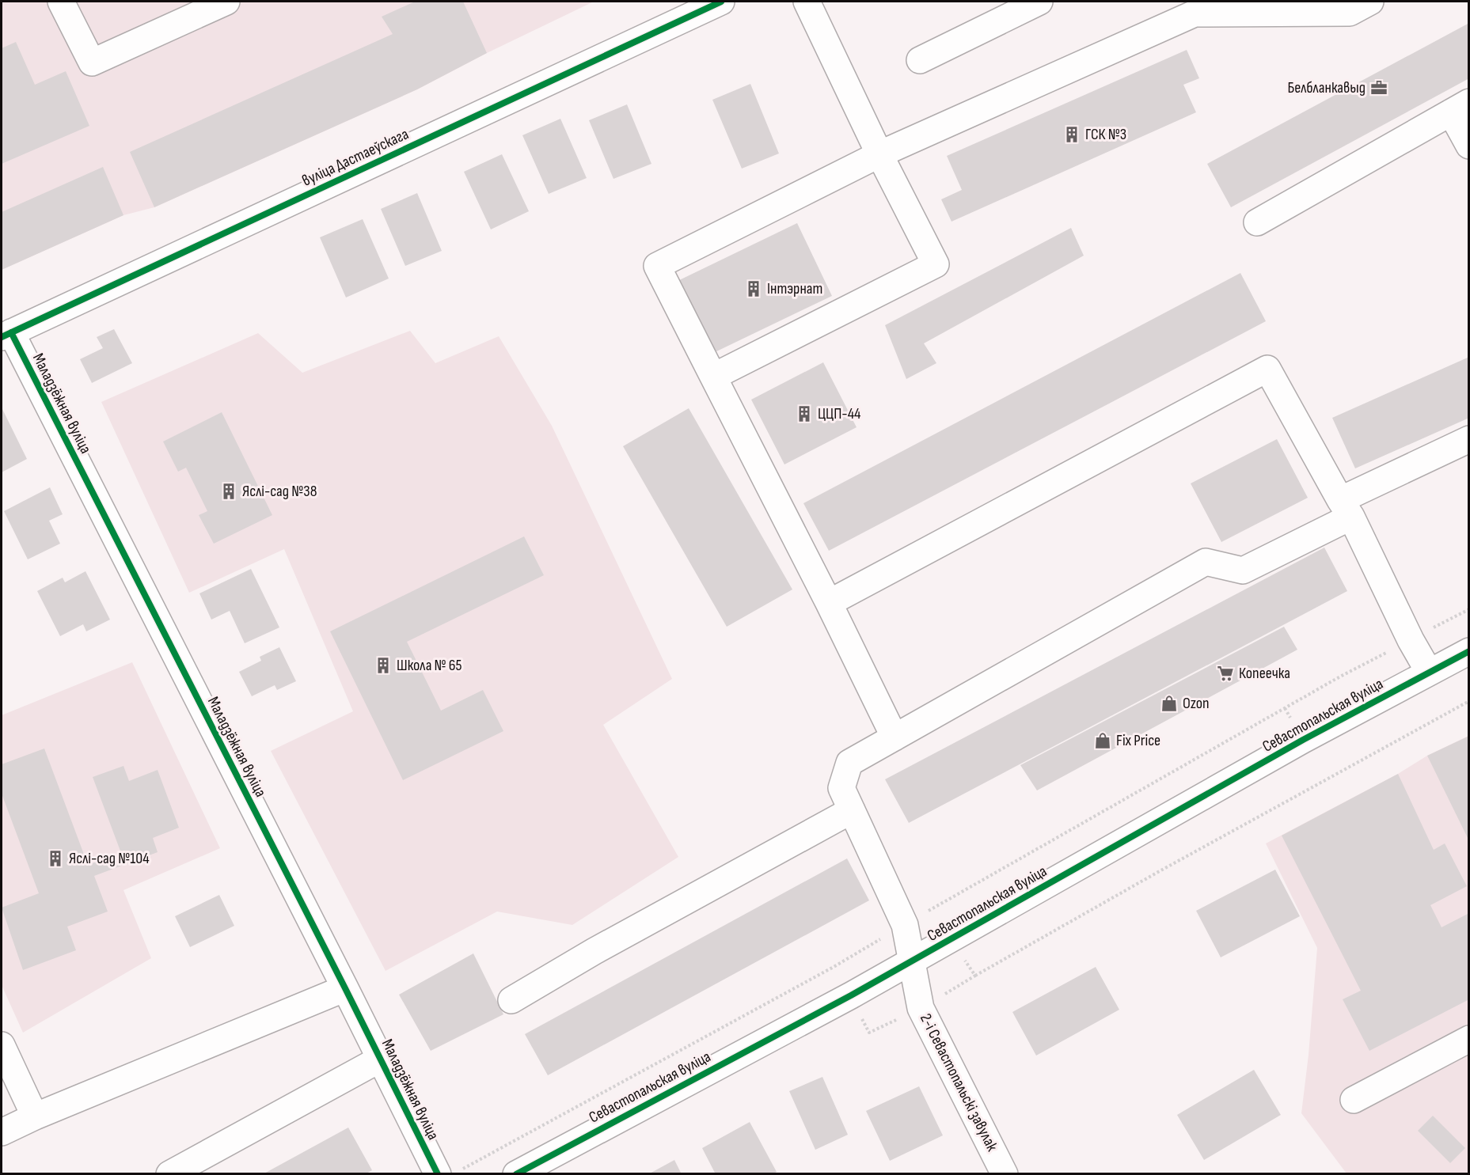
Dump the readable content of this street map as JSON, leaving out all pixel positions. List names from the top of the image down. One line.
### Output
{"streets":{"street":["вуліца Дастаеўскага","Маладзёжная вуліца","Севастопальская вуліца","2-і Севастопальскі завулак"]},"crossings":[["вуліца Дастаеўскага","Маладзёжная вуліца"],["Севастопальская вуліца","2-і Севастопальскі завулак"]],"places":{"office":["Белбланкавыд"],"building":["ГСК №3","Інтэрнат","ЦЦП-44","Яслі-сад №38","Школа № 65","Яслі-сад №104"],"supermarket":["Копеечка"],"shop":["Ozon","Fix Price"]}}
